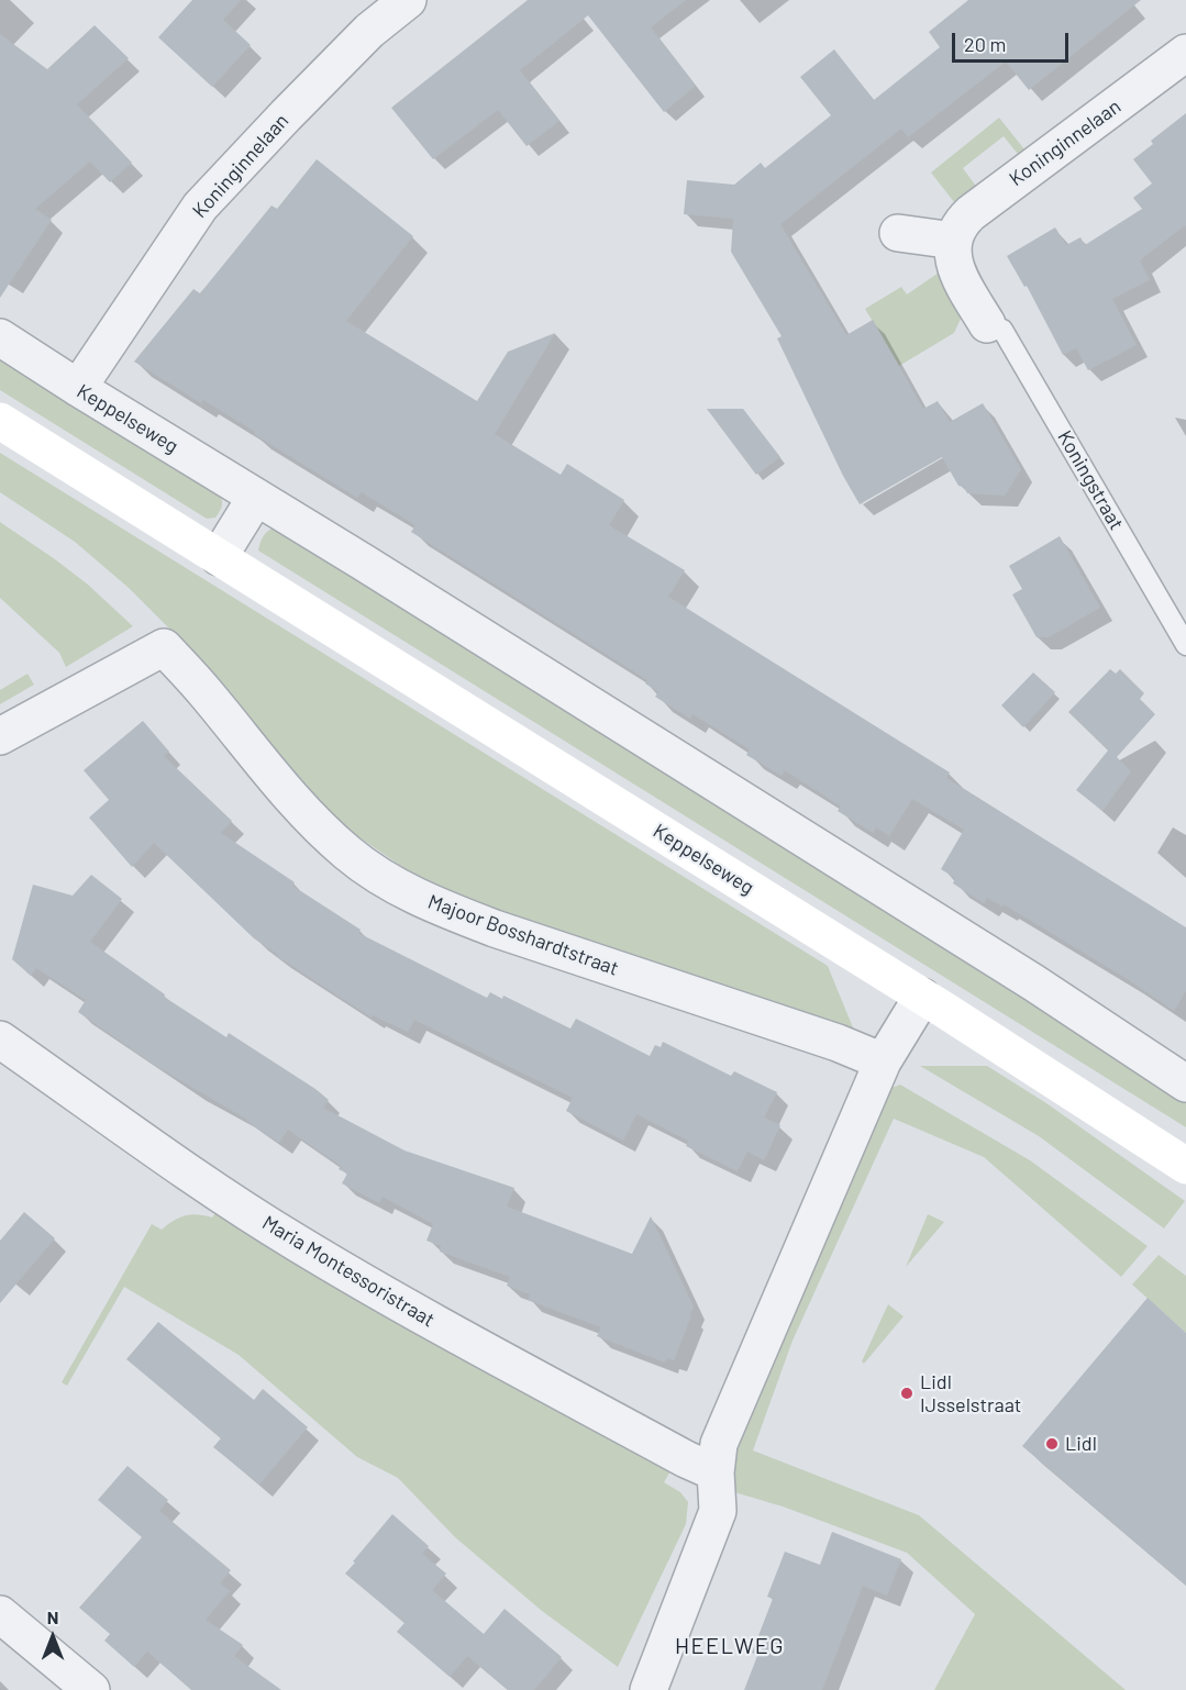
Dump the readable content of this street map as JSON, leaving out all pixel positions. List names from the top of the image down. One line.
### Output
{"streets":{"main road":["Keppelseweg"],"street":["Koninginnelaan","Majoor Bosshardtstraat","Maria Montessoristraat"],"lane":["Koningstraat"]},"crossings":[["Koninginnelaan","Keppelseweg"]],"districts":["HEELWEG"],"places":["Lidl IJsselstraat","Lidl"],"scale_bar":"20 m","north":"top"}
